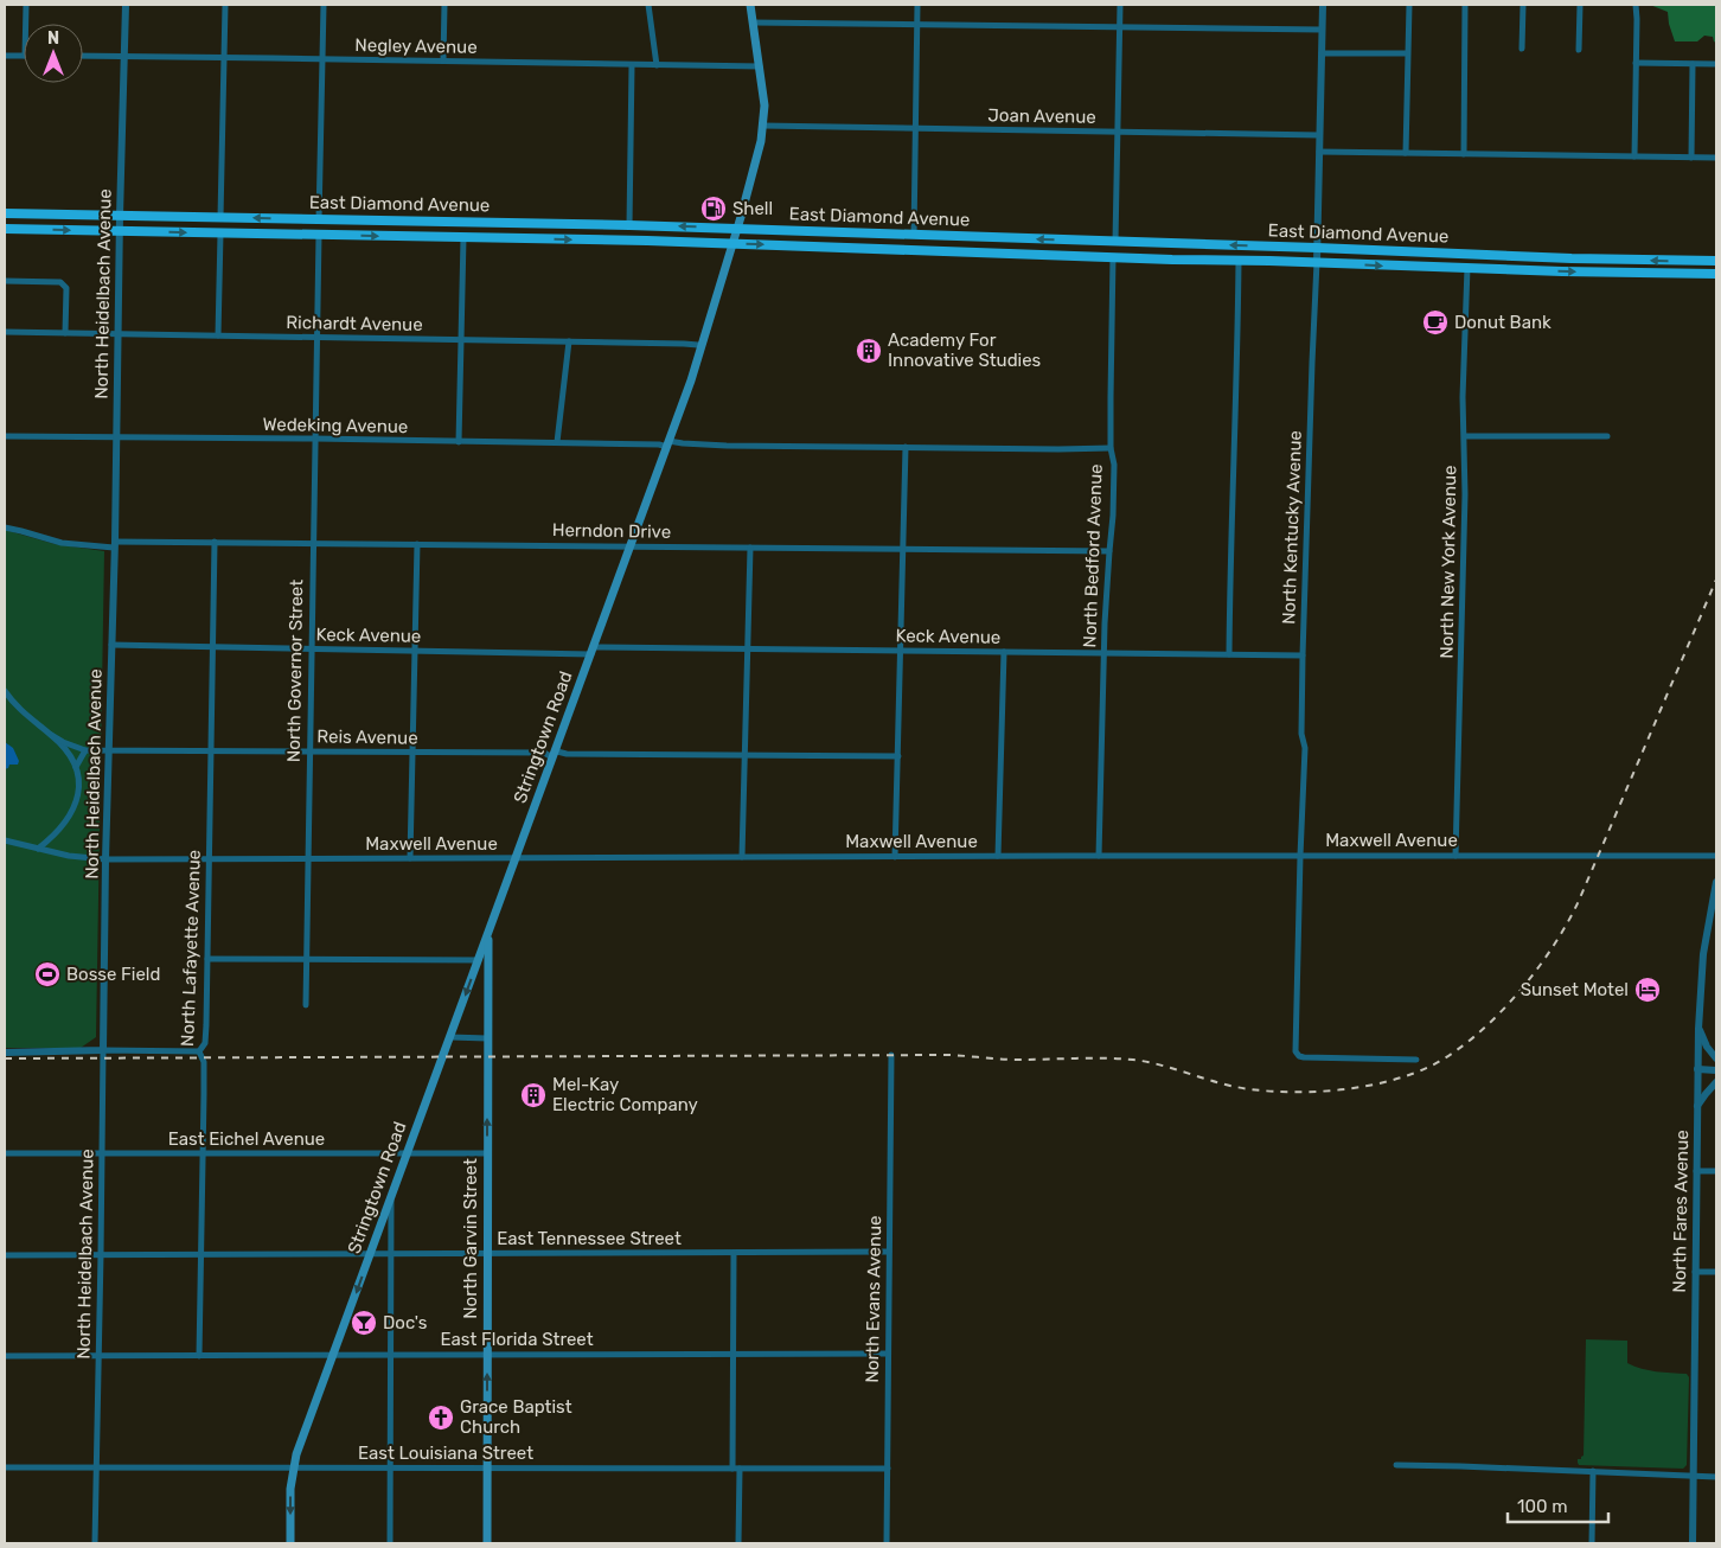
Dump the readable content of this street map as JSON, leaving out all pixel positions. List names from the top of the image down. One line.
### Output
{"streets":{"main road":["East Diamond Avenue","Stringtown Road","North Garvin Street"],"street":["Negley Avenue","Joan Avenue","North Heidelbach Avenue","Richardt Avenue","Wedeking Avenue","North Kentucky Avenue","Herndon Drive","North Bedford Avenue","North New York Avenue","Keck Avenue","North Governor Street","Reis Avenue","Maxwell Avenue","North Lafayette Avenue","East Eichel Avenue","North Fares Avenue","East Tennessee Street","North Evans Avenue","East Florida Street","East Louisiana Street"]},"crossings":[["Negley Avenue","North Heidelbach Avenue"],["Negley Avenue","Stringtown Road"],["Joan Avenue","North Kentucky Avenue"],["Joan Avenue","Stringtown Road"],["East Diamond Avenue","North Heidelbach Avenue"],["East Diamond Avenue","North Kentucky Avenue"],["East Diamond Avenue","North Bedford Avenue"],["East Diamond Avenue","North New York Avenue"],["East Diamond Avenue","North Governor Street"],["East Diamond Avenue","Stringtown Road"],["North Heidelbach Avenue","Richardt Avenue"],["North Heidelbach Avenue","Wedeking Avenue"],["North Heidelbach Avenue","Herndon Drive"],["North Heidelbach Avenue","Keck Avenue"],["North Heidelbach Avenue","Reis Avenue"],["North Heidelbach Avenue","Maxwell Avenue"],["North Heidelbach Avenue","East Eichel Avenue"],["North Heidelbach Avenue","East Tennessee Street"],["North Heidelbach Avenue","East Florida Street"],["North Heidelbach Avenue","East Louisiana Street"],["Richardt Avenue","North Governor Street"],["Richardt Avenue","Stringtown Road"],["Wedeking Avenue","North Bedford Avenue"],["Wedeking Avenue","North Governor Street"],["Wedeking Avenue","Stringtown Road"],["North Kentucky Avenue","Keck Avenue"],["North Kentucky Avenue","Maxwell Avenue"],["Herndon Drive","North Bedford Avenue"],["Herndon Drive","North Governor Street"],["Herndon Drive","Stringtown Road"],["Herndon Drive","North Lafayette Avenue"],["North Bedford Avenue","Keck Avenue"],["North Bedford Avenue","Maxwell Avenue"],["North New York Avenue","Maxwell Avenue"],["Keck Avenue","North Governor Street"],["Keck Avenue","Stringtown Road"],["Keck Avenue","North Lafayette Avenue"],["North Governor Street","Reis Avenue"],["North Governor Street","Maxwell Avenue"],["Reis Avenue","Stringtown Road"],["Reis Avenue","North Lafayette Avenue"],["Stringtown Road","Maxwell Avenue"],["Stringtown Road","East Eichel Avenue"],["Stringtown Road","North Garvin Street"],["Stringtown Road","East Tennessee Street"],["Stringtown Road","East Florida Street"],["Stringtown Road","East Louisiana Street"],["Maxwell Avenue","North Lafayette Avenue"],["North Lafayette Avenue","East Eichel Avenue"],["North Lafayette Avenue","East Tennessee Street"],["North Lafayette Avenue","East Florida Street"],["East Eichel Avenue","North Garvin Street"],["North Garvin Street","East Tennessee Street"],["North Garvin Street","East Florida Street"],["North Garvin Street","East Louisiana Street"],["East Tennessee Street","North Evans Avenue"],["North Evans Avenue","East Florida Street"],["North Evans Avenue","East Louisiana Street"]],"one_way":["North Garvin Street"],"places":{"fuel station":["Shell"],"cafe":["Donut Bank"],"building":["Academy For Innovative Studies","Mel-Kay Electric Company"],"sports":["Bosse Field"],"hotel":["Sunset Motel"],"bar":["Doc's"],"church":["Grace Baptist Church"]},"scale_bar":"100 m","north":"top"}
